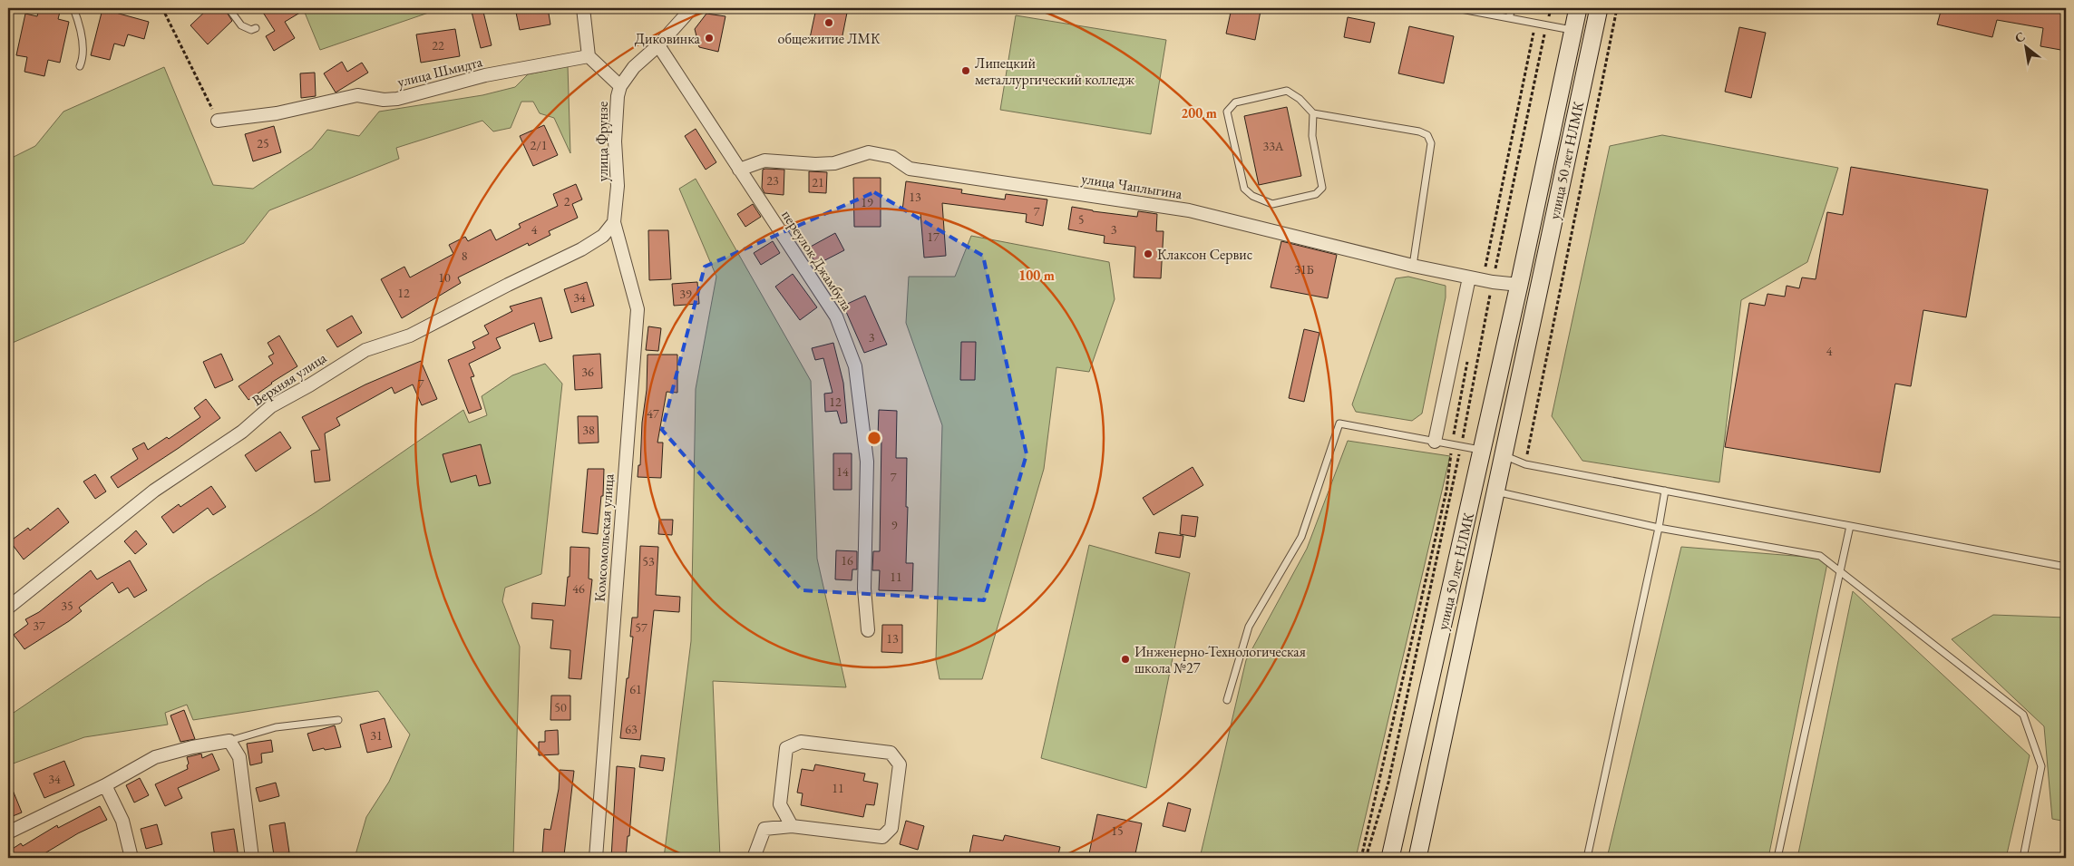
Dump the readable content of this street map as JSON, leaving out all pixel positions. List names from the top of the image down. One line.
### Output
{"streets":{"main road":["улица 50 лет НЛМК"],"street":["улица Шмидта","улица Фрунзе","улица Чаплыгина","переулок Джамбула","Верхняя улица","Комсомольская улица"]},"crossings":[["улица Фрунзе","переулок Джамбула"],["улица Фрунзе","Верхняя улица"],["улица Фрунзе","Комсомольская улица"],["улица 50 лет НЛМК","улица Чаплыгина"],["улица Чаплыгина","переулок Джамбула"],["Верхняя улица","Комсомольская улица"]],"places":["общежитие ЛМК","Диковинка","Липецкий металлургический колледж","Клаксон Сервис","Инженерно-Технологическая школа №27"],"house_numbers":["22","25","2/1","33А","23","21","13","2","19","7","5","4","3","17","8","31Б","10","12","39","34","3","4","36","7","12","47","38","14","7","9","16","53","11","46","35","37","57","13","61","50","63","31","34","11","15"],"north":"top left","rings":["200 m","100 m"]}
